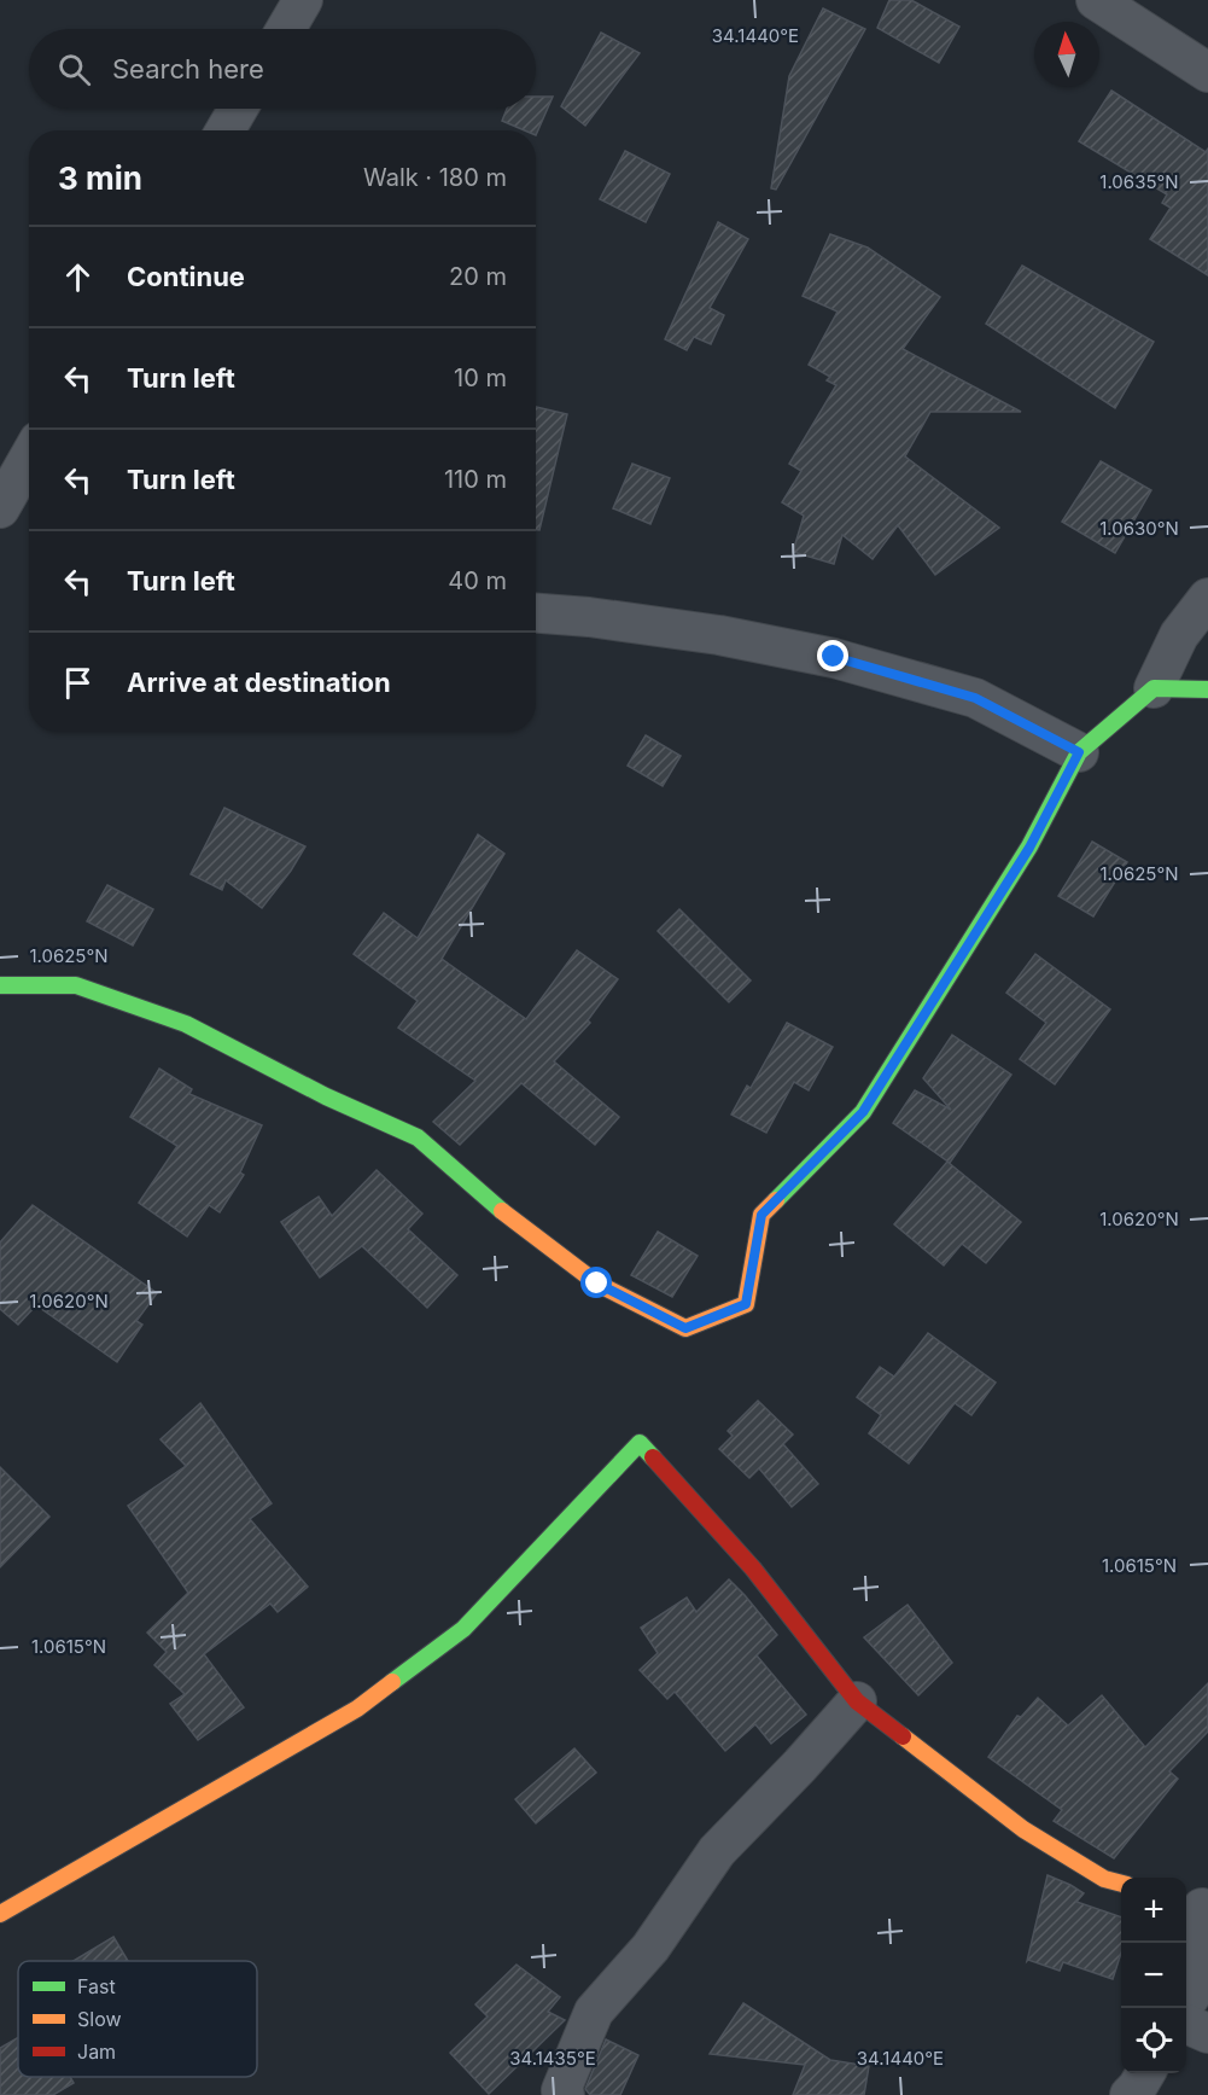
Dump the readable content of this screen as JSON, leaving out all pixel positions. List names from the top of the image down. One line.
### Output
{"legend":["Fast","Slow","Jam"],"north":"top","page":{"search":"Search here","heading":["3 min","Walk · 180 m"],"list":[["Continue","20 m"],["Turn left","10 m"],["Turn left","110 m"],["Turn left","40 m"],"Arrive at destination"],"map_buttons":["+","−"]},"coordinates":["34.1440°E","1.0635°N","1.0630°N","1.0625°N","1.0620°N","1.0615°N","34.1435°E"]}
